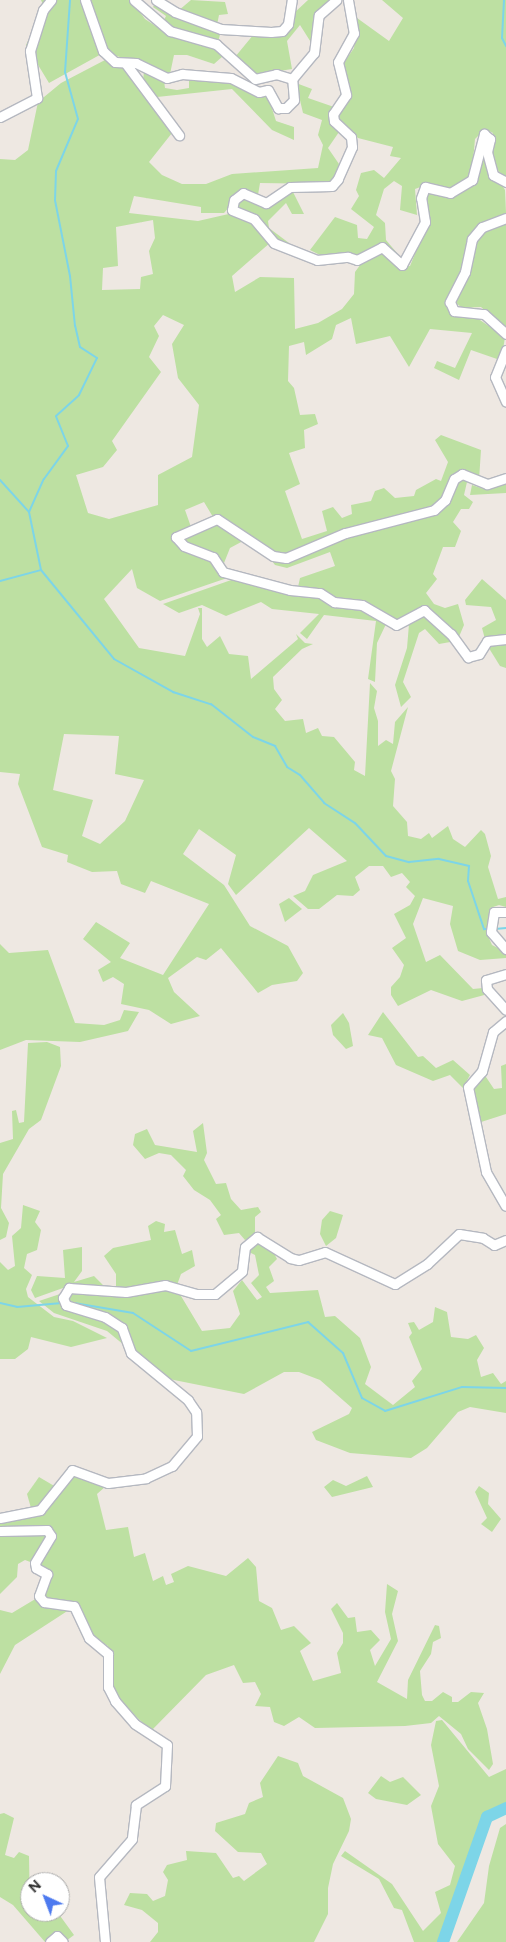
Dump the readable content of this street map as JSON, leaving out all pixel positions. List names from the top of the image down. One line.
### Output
{"north":"top left"}
